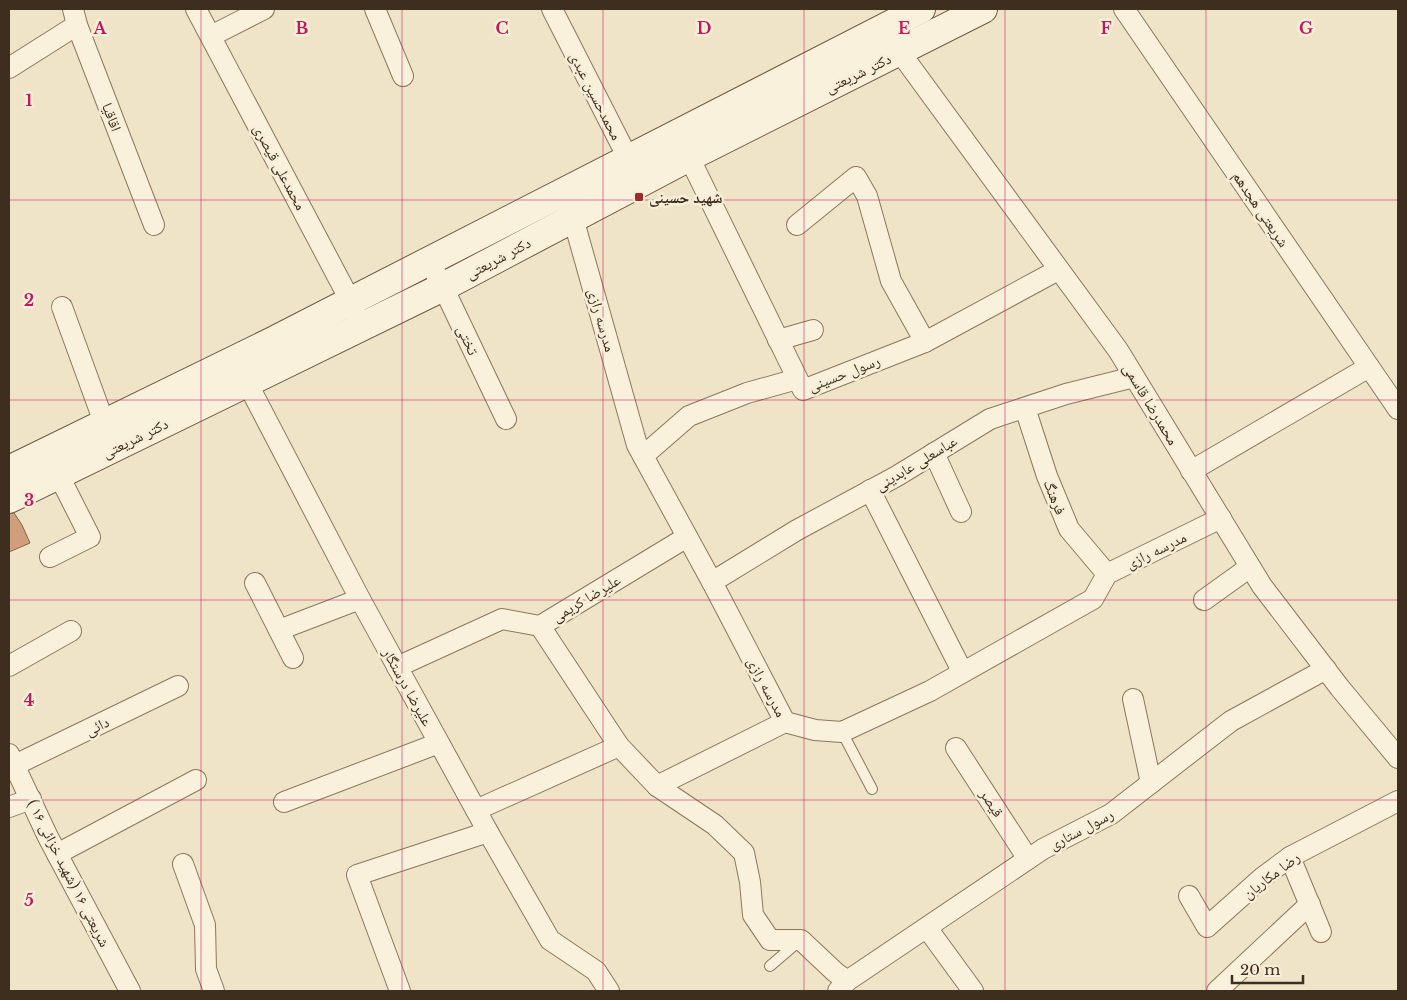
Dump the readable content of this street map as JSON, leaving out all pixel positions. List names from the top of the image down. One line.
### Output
{"streets":{"main road":["دکتر شریعتی"],"street":["محمدحسین عبدی","اقاقیا","محمدعلی قیصری","شریعتی هجدهم","مدرسه رازی","تختی","رسول حسینی","محمدرضا قاسمی","عباسعلی عابدینی","فرهنگ","علیرضا کریمی","علیرضا درستگار","دائی","قیصر","رسول ستاری","شریعتی ۱۶ (شهید خزائی ۱۶ )","رضا مکاریان"]},"crossings":[["دکتر شریعتی","محمدحسین عبدی"],["دکتر شریعتی","محمدعلی قیصری"],["دکتر شریعتی","مدرسه رازی"],["دکتر شریعتی","تختی"],["دکتر شریعتی","رسول حسینی"],["دکتر شریعتی","محمدرضا قاسمی"],["دکتر شریعتی","علیرضا درستگار"],["مدرسه رازی","محمدرضا قاسمی"],["مدرسه رازی","عباسعلی عابدینی"],["مدرسه رازی","فرهنگ"],["مدرسه رازی","علیرضا کریمی"],["رسول حسینی","محمدرضا قاسمی"],["محمدرضا قاسمی","عباسعلی عابدینی"],["محمدرضا قاسمی","رسول ستاری"],["عباسعلی عابدینی","فرهنگ"],["علیرضا کریمی","علیرضا درستگار"],["دائی","شریعتی ۱۶ (شهید خزائی ۱۶ )"],["قیصر","رسول ستاری"]],"places":{"transit":["شهید حسینی"]},"scale_bar":"20 m","grid":{"columns":["A","B","C","D","E","F","G"],"rows":["1","2","3","4","5"]}}
